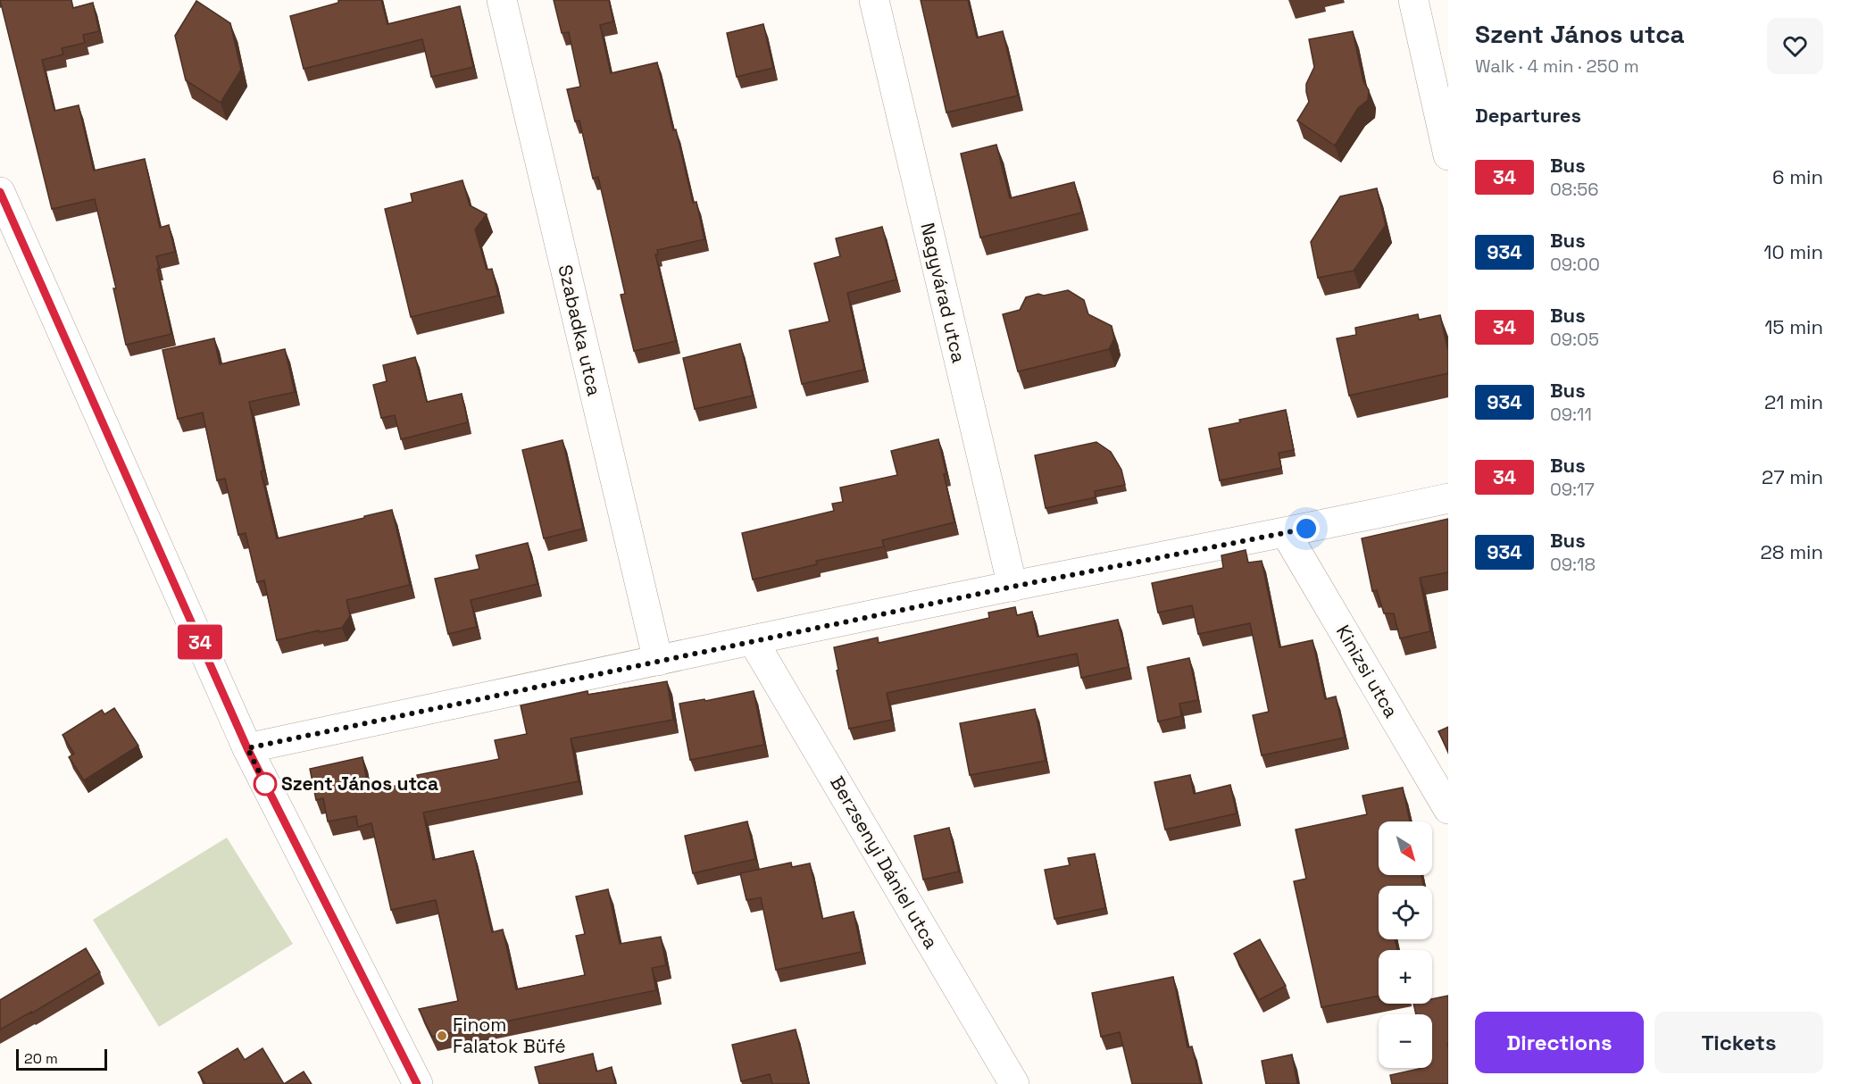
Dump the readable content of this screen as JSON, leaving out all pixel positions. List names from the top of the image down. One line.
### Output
{"streets":{"street":["Nagyvárad utca","Szabadka utca","Kinizsi utca","Berzsenyi Dániel utca"]},"places":["Szent János utca","Finom Falatok Büfé"],"lines":["bus line 34"],"scale_bar":"20 m","north":"bottom right","page":{"on_map":"34","heading":[["Szent János utca","Walk · 4 min · 250 m"],"Departures"],"list":[{"mark":"34","name":"Bus","note":"08:56","value":"6 min"},{"mark":"934","name":"Bus","note":"09:00","value":"10 min"},{"mark":"34","name":"Bus","note":"09:05","value":"15 min"},{"mark":"934","name":"Bus","note":"09:11","value":"21 min"},{"mark":"34","name":"Bus","note":"09:17","value":"27 min"},{"mark":"934","name":"Bus","note":"09:18","value":"28 min"}],"map_buttons":["+","−"],"buttons":["Directions","Tickets"],"scale":"20 m"}}
